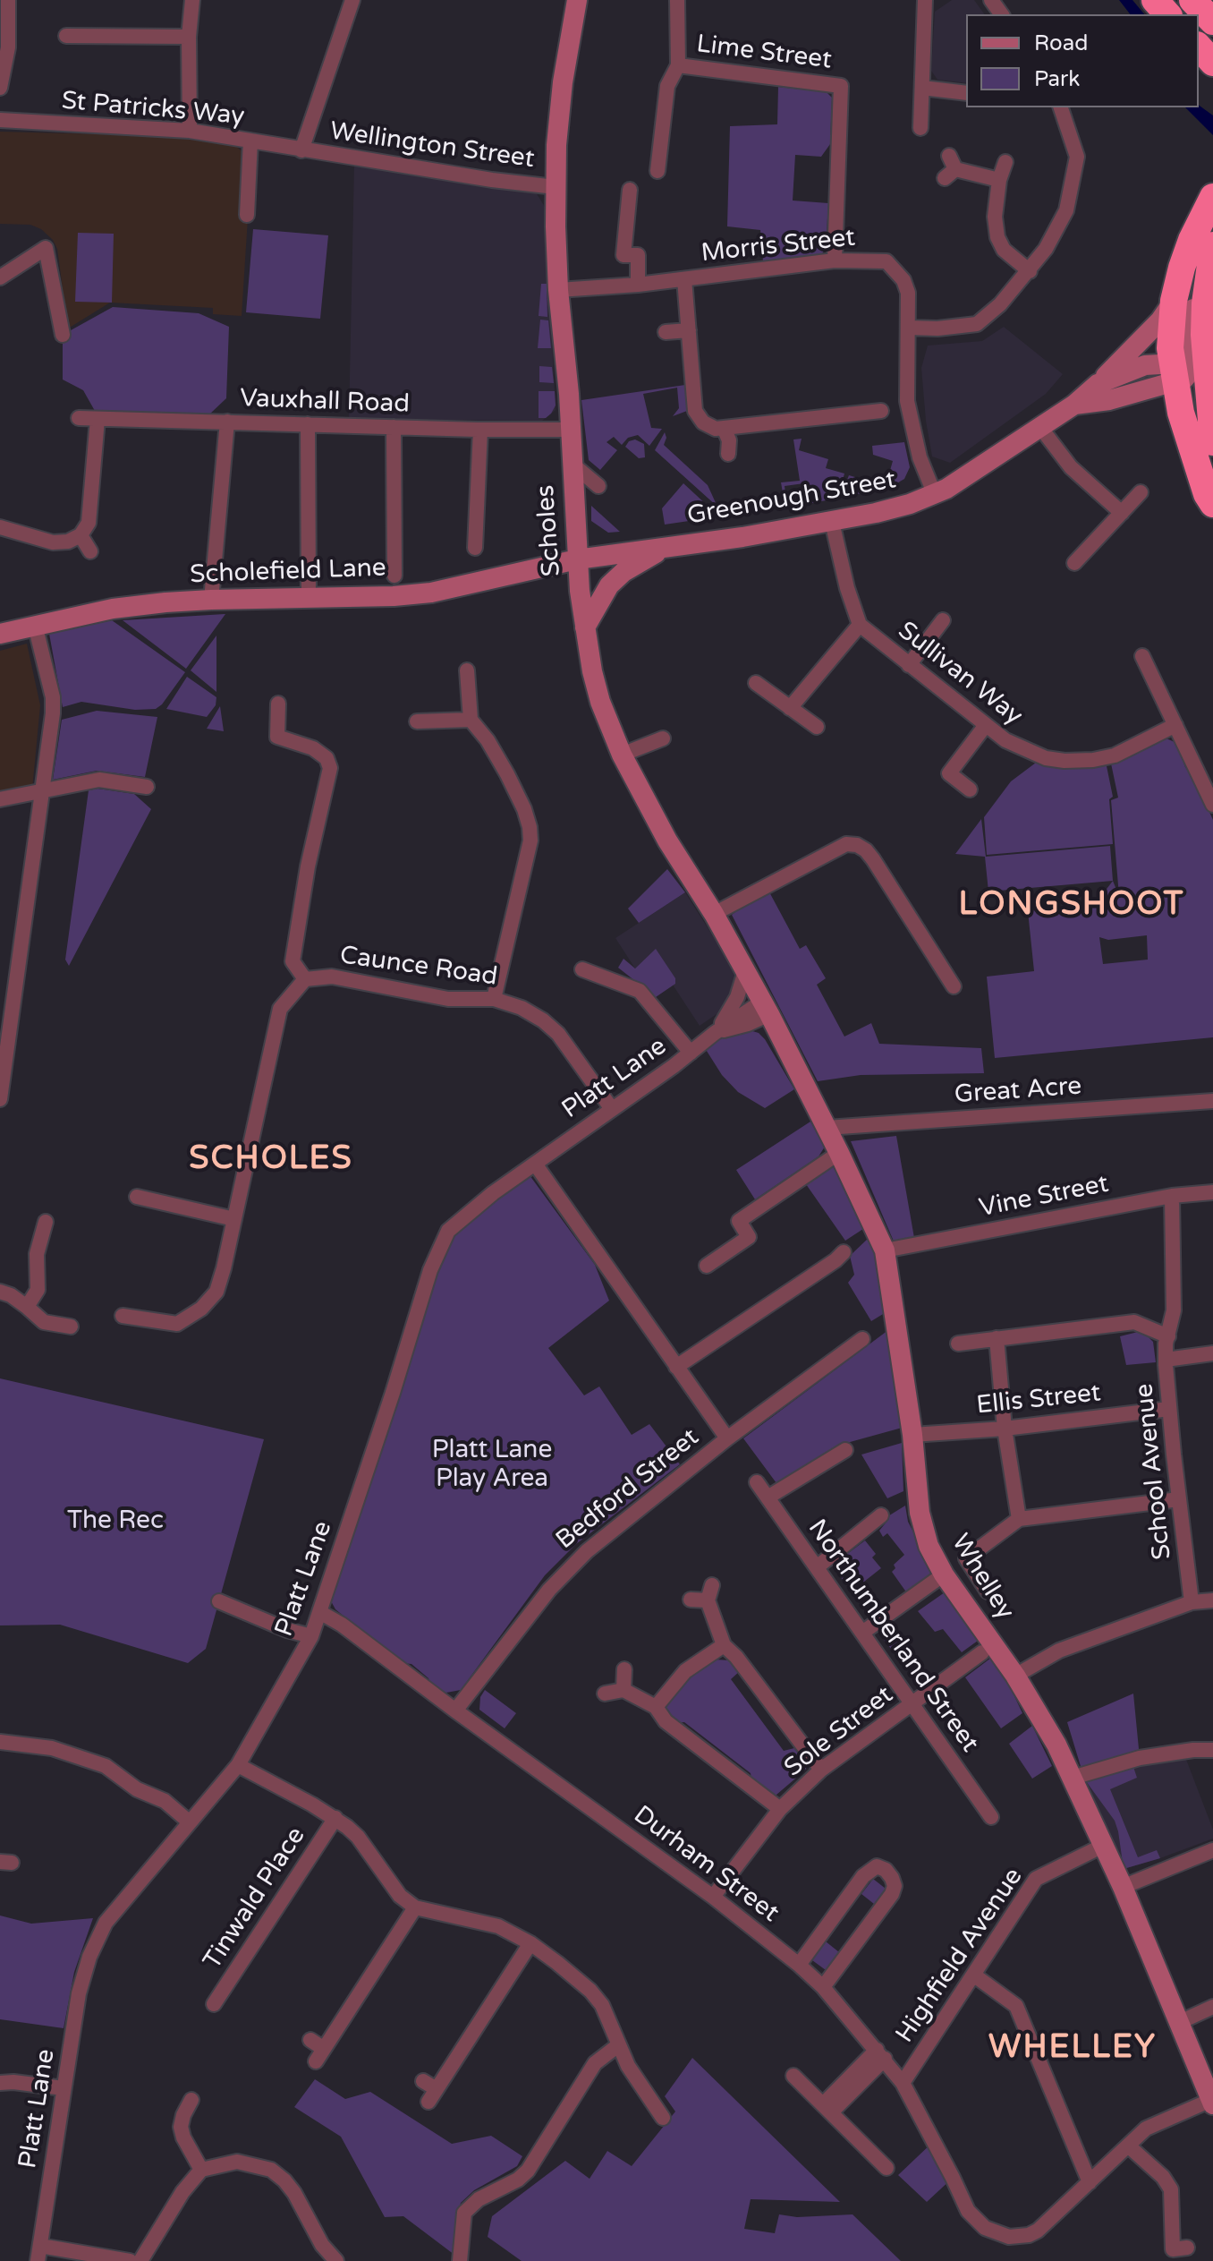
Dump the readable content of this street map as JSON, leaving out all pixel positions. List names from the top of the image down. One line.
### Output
{"streets":{"main road":["Greenough Street","Scholes","Scholefield Lane","Whelley"],"street":["Lime Street","St Patricks Way","Wellington Street","Morris Street","Vauxhall Road","Sullivan Way","Caunce Road","Platt Lane","Great Acre","Vine Street","Ellis Street","School Avenue","Bedford Street","Northumberland Street","Sole Street","Durham Street","Tinwald Place","Highfield Avenue"]},"crossings":[["Lime Street","Morris Street"],["St Patricks Way","Wellington Street"],["Wellington Street","Scholes"],["Morris Street","Greenough Street"],["Morris Street","Scholes"],["Vauxhall Road","Scholes"],["Greenough Street","Scholes"],["Greenough Street","Scholefield Lane"],["Greenough Street","Sullivan Way"],["Scholes","Scholefield Lane"],["Scholes","Platt Lane"],["Scholes","Whelley"],["Caunce Road","Platt Lane"],["Platt Lane","Whelley"],["Platt Lane","Durham Street"],["Great Acre","Whelley"],["Vine Street","School Avenue"],["Vine Street","Whelley"],["Ellis Street","School Avenue"],["Ellis Street","Whelley"],["Bedford Street","Durham Street"],["Whelley","Highfield Avenue"],["Northumberland Street","Sole Street"],["Sole Street","Durham Street"],["Durham Street","Highfield Avenue"]],"districts":["LONGSHOOT","SCHOLES","WHELLEY"],"parks":["Platt Lane Play Area","The Rec"],"legend":["Road","Park"]}
